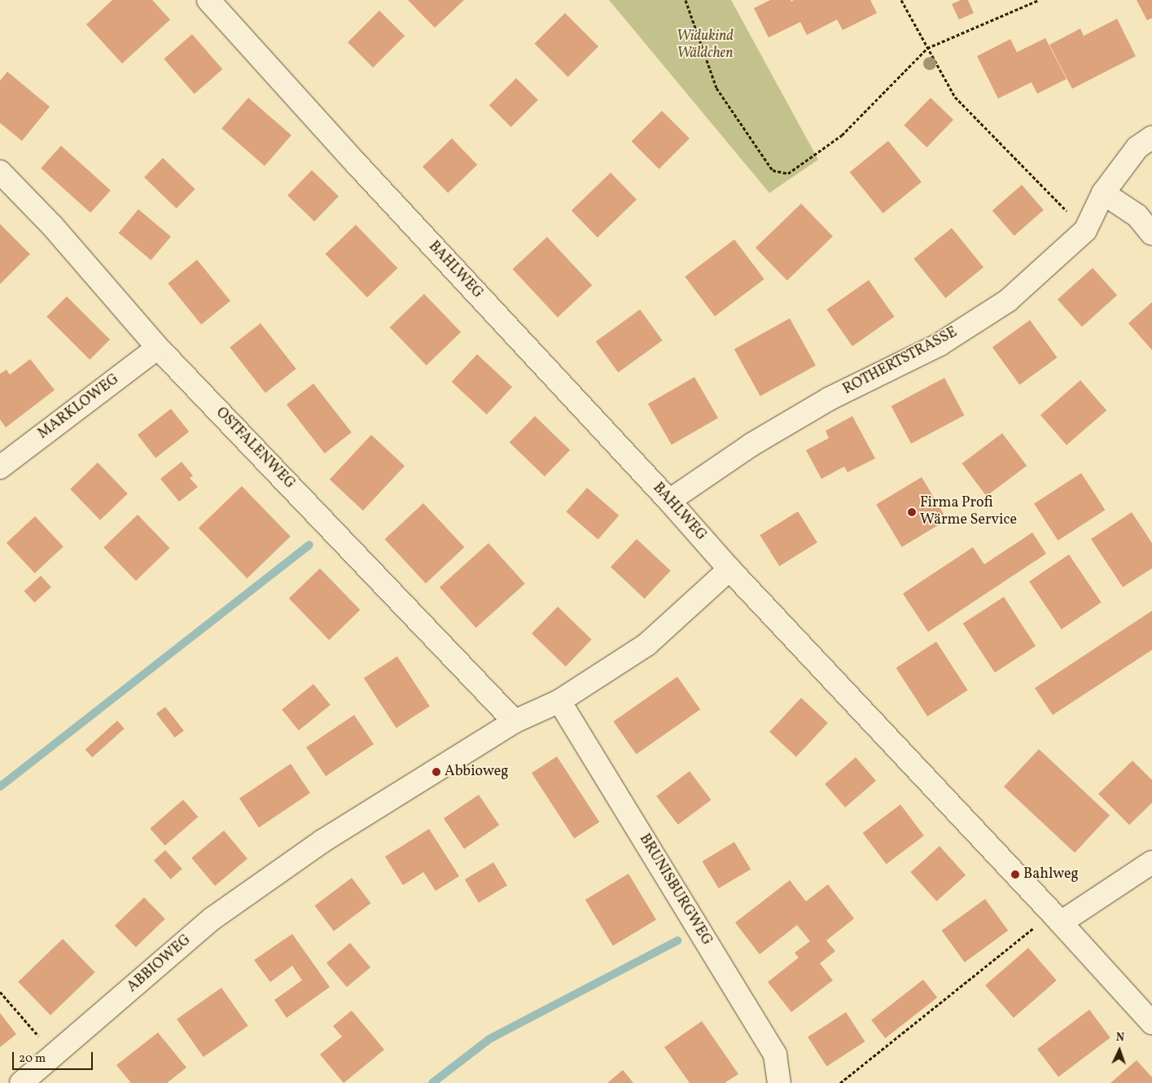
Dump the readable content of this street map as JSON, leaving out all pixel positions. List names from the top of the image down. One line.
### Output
{"streets":{"street":["BAHLWEG","ROTHERTSTRASSE","MARKLOWEG","OSTFALENWEG","BRUNISBURGWEG","ABBIOWEG"]},"crossings":[["BAHLWEG","ROTHERTSTRASSE"],["BAHLWEG","ABBIOWEG"],["MARKLOWEG","OSTFALENWEG"],["OSTFALENWEG","ABBIOWEG"],["BRUNISBURGWEG","ABBIOWEG"]],"parks":["Widukind Wäldchen"],"places":["Firma Profi Wärme Service","Abbioweg","Bahlweg"],"scale_bar":"20 m","north":"top"}
